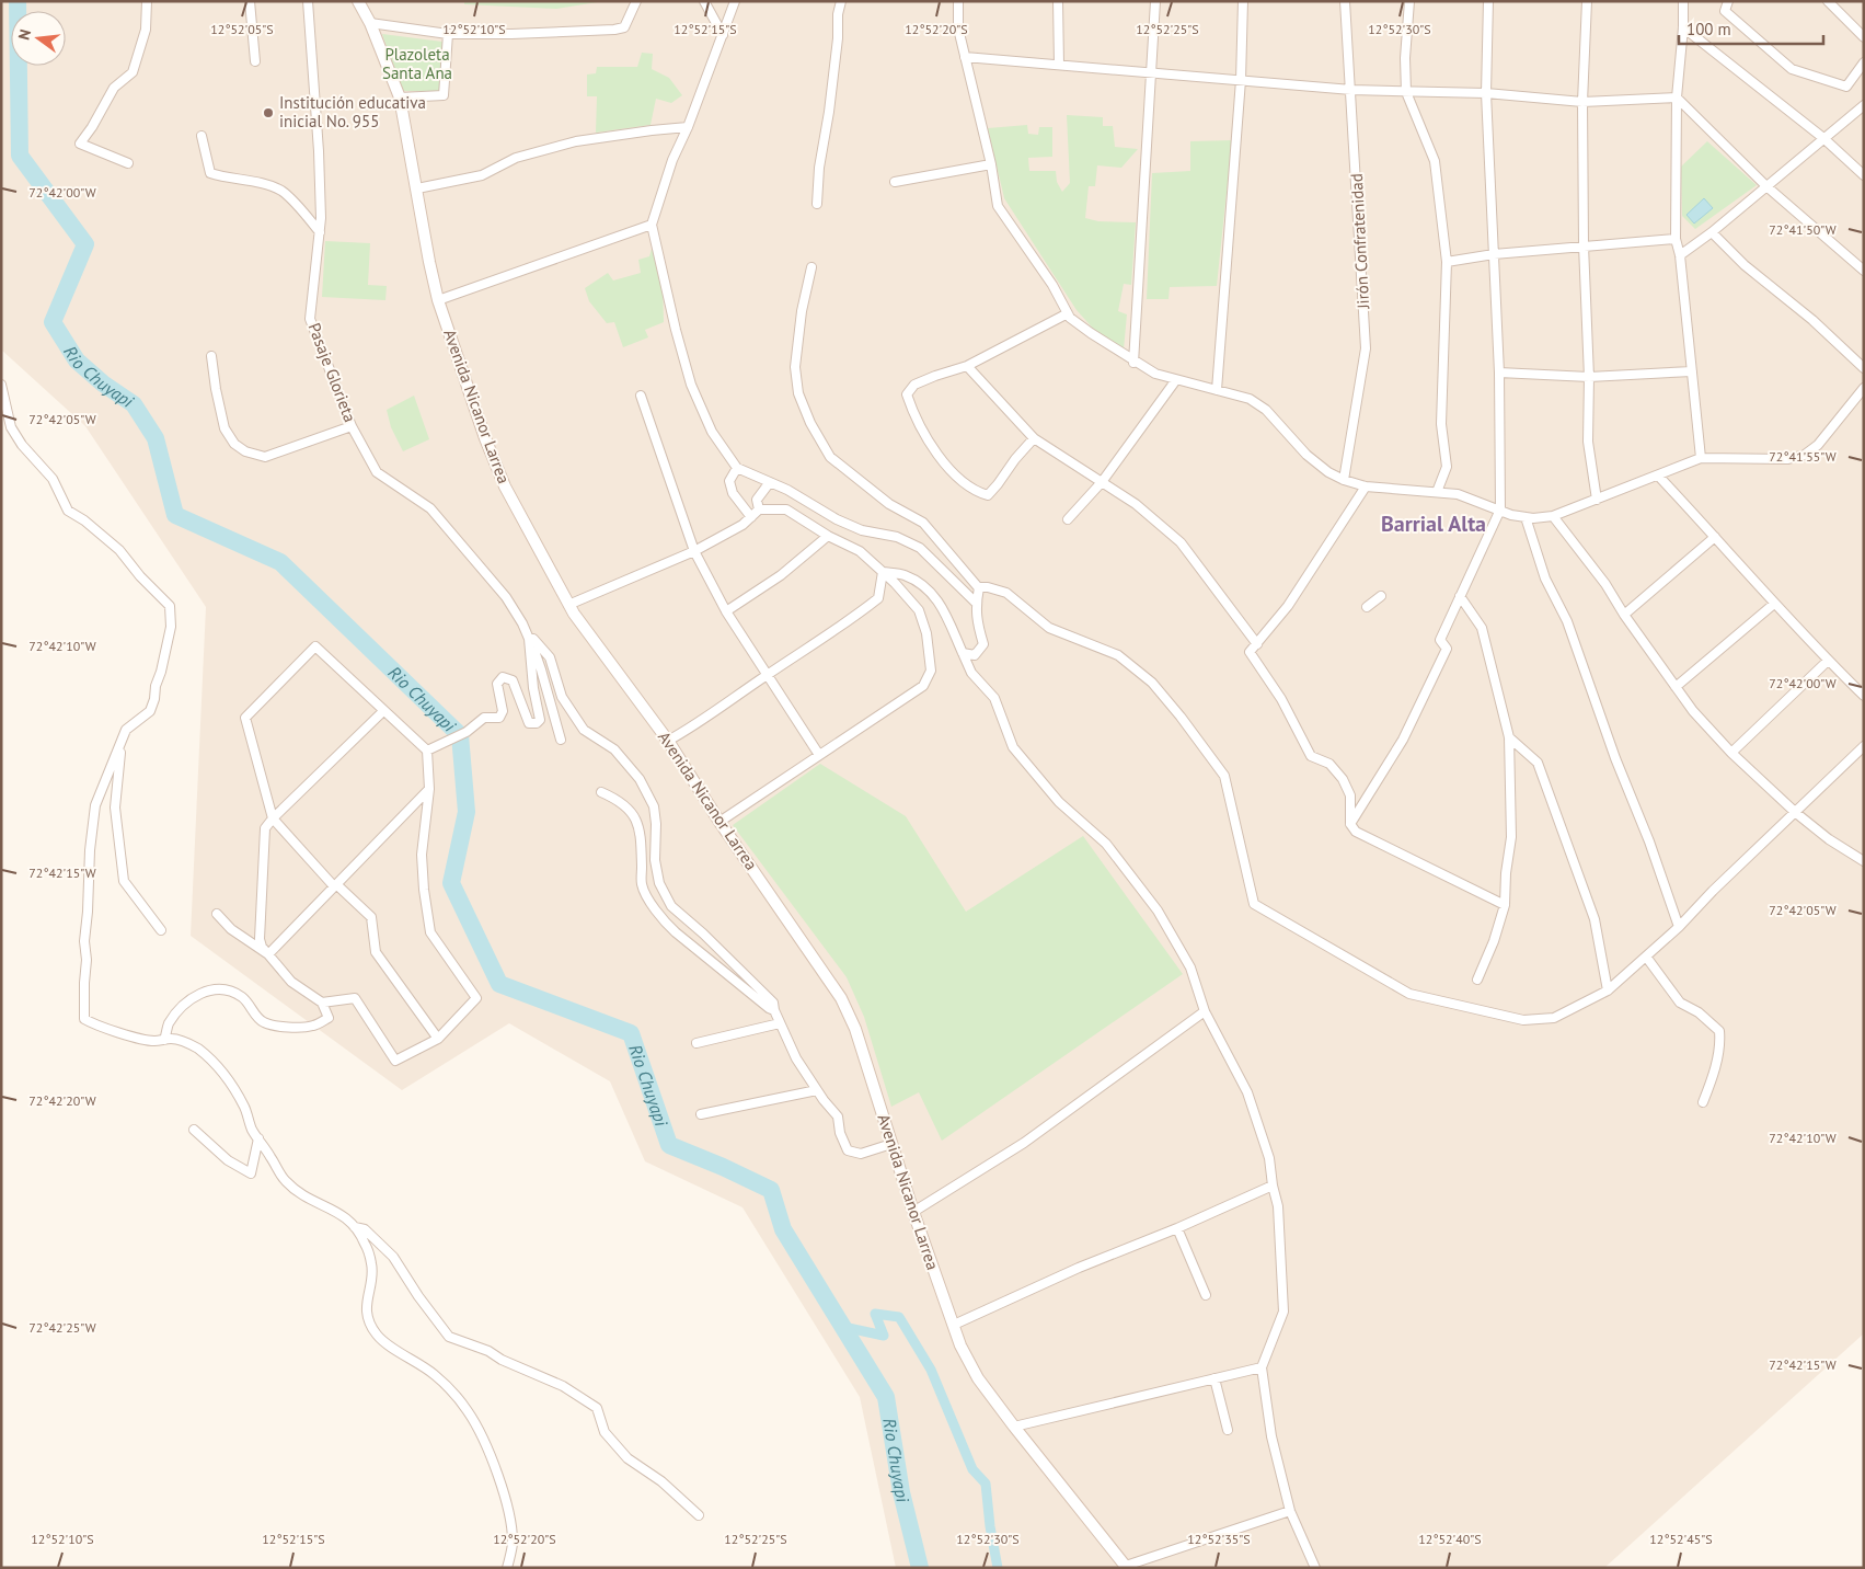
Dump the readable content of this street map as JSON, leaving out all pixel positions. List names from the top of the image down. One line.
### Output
{"streets":{"main road":["Avenida Nicanor Larrea"],"street":["Jirón Confratenidad","Pasaje Glorieta"]},"districts":["Barrial Alta"],"water":["Rio Chuyapi"],"parks":["Plazoleta Santa Ana"],"places":["Institución educativa inicial No. 955"],"scale_bar":"100 m","north":"left","coordinates":["12°52'05\"S","12°52'10\"S","12°52'15\"S","12°52'20\"S","12°52'25\"S","12°52'30\"S","72°42'00\"W","72°41'50\"W","72°42'05\"W","72°41'55\"W","72°42'10\"W","72°42'15\"W","72°42'20\"W","72°42'25\"W","12°52'35\"S","12°52'40\"S","12°52'45\"S"]}
